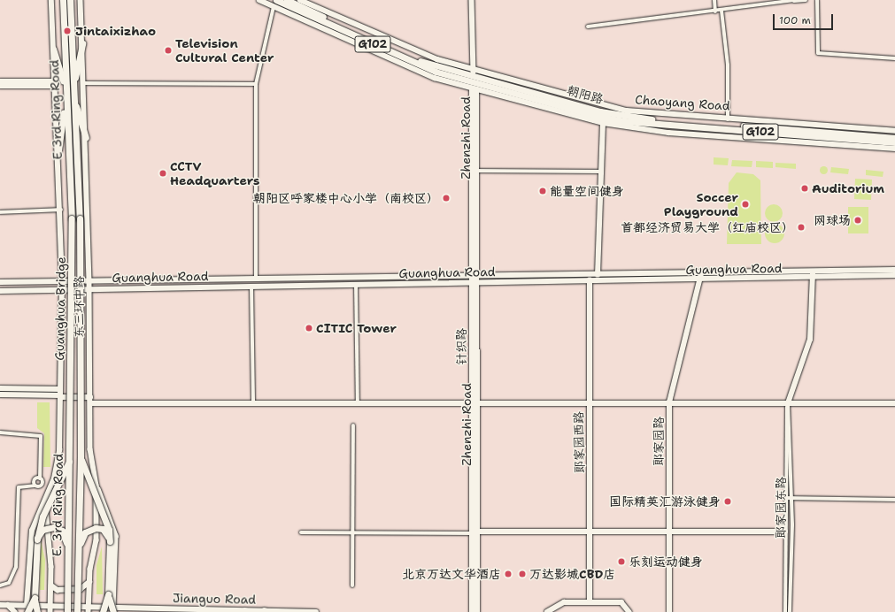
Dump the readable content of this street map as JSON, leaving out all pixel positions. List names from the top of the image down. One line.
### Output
{"streets":{"highway":["G102","朝阳路","Chaoyang Road","E 3rd Ring Road","E. 3rd Ring Road"],"main road":["Zhenzhi Road","Guanghua Road"],"street":["东三环中路","郎家园路","郎家园西路","郎家园东路","Jianguo Road"]},"crossings":[["朝阳路","Chaoyang Road"],["朝阳路","Zhenzhi Road"],["Chaoyang Road","Zhenzhi Road"],["E 3rd Ring Road","E. 3rd Ring Road"],["Zhenzhi Road","Guanghua Road"],["Guanghua Road","东三环中路"],["Guanghua Road","郎家园路"],["Guanghua Road","郎家园西路"],["Guanghua Road","郎家园东路"],["东三环中路","Jianguo Road"]],"places":["Jintaixizhao","Television Cultural Center","CCTV Headquarters","Auditorium","能量空间健身","朝阳区呼家楼中心小学（南校区）","Soccer Playground","网球场","首都经济贸易大学（红庙校区）","CITIC Tower","国际精英汇游泳健身","乐刻运动健身","北京万达文华酒店","万达影城CBD店"],"scale_bar":"100 m"}
